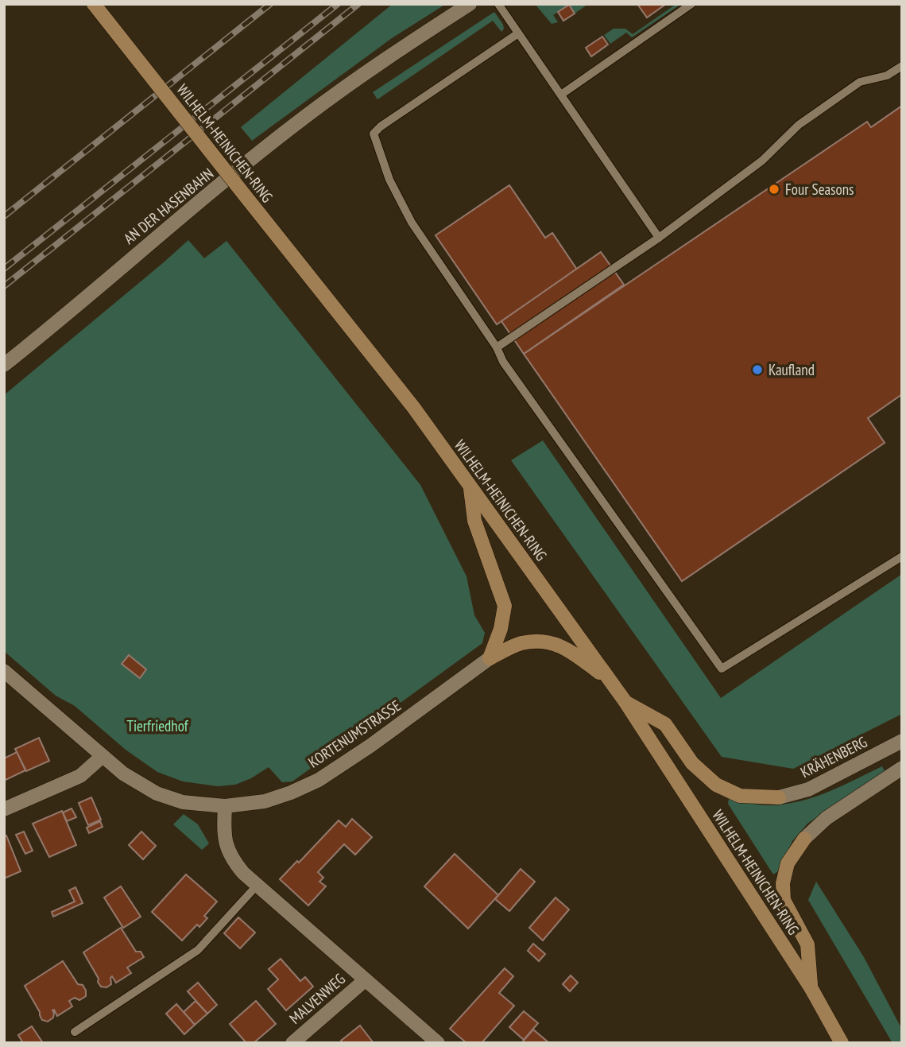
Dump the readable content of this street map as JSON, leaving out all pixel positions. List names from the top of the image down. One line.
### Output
{"streets":{"main road":["WILHELM-HEINICHEN-RING"],"street":["AN DER HASENBAHN","KORTENUMSTRASSE","KRÄHENBERG","MALVENWEG"]},"parks":["Tierfriedhof"],"places":["Four Seasons","Kaufland"]}
